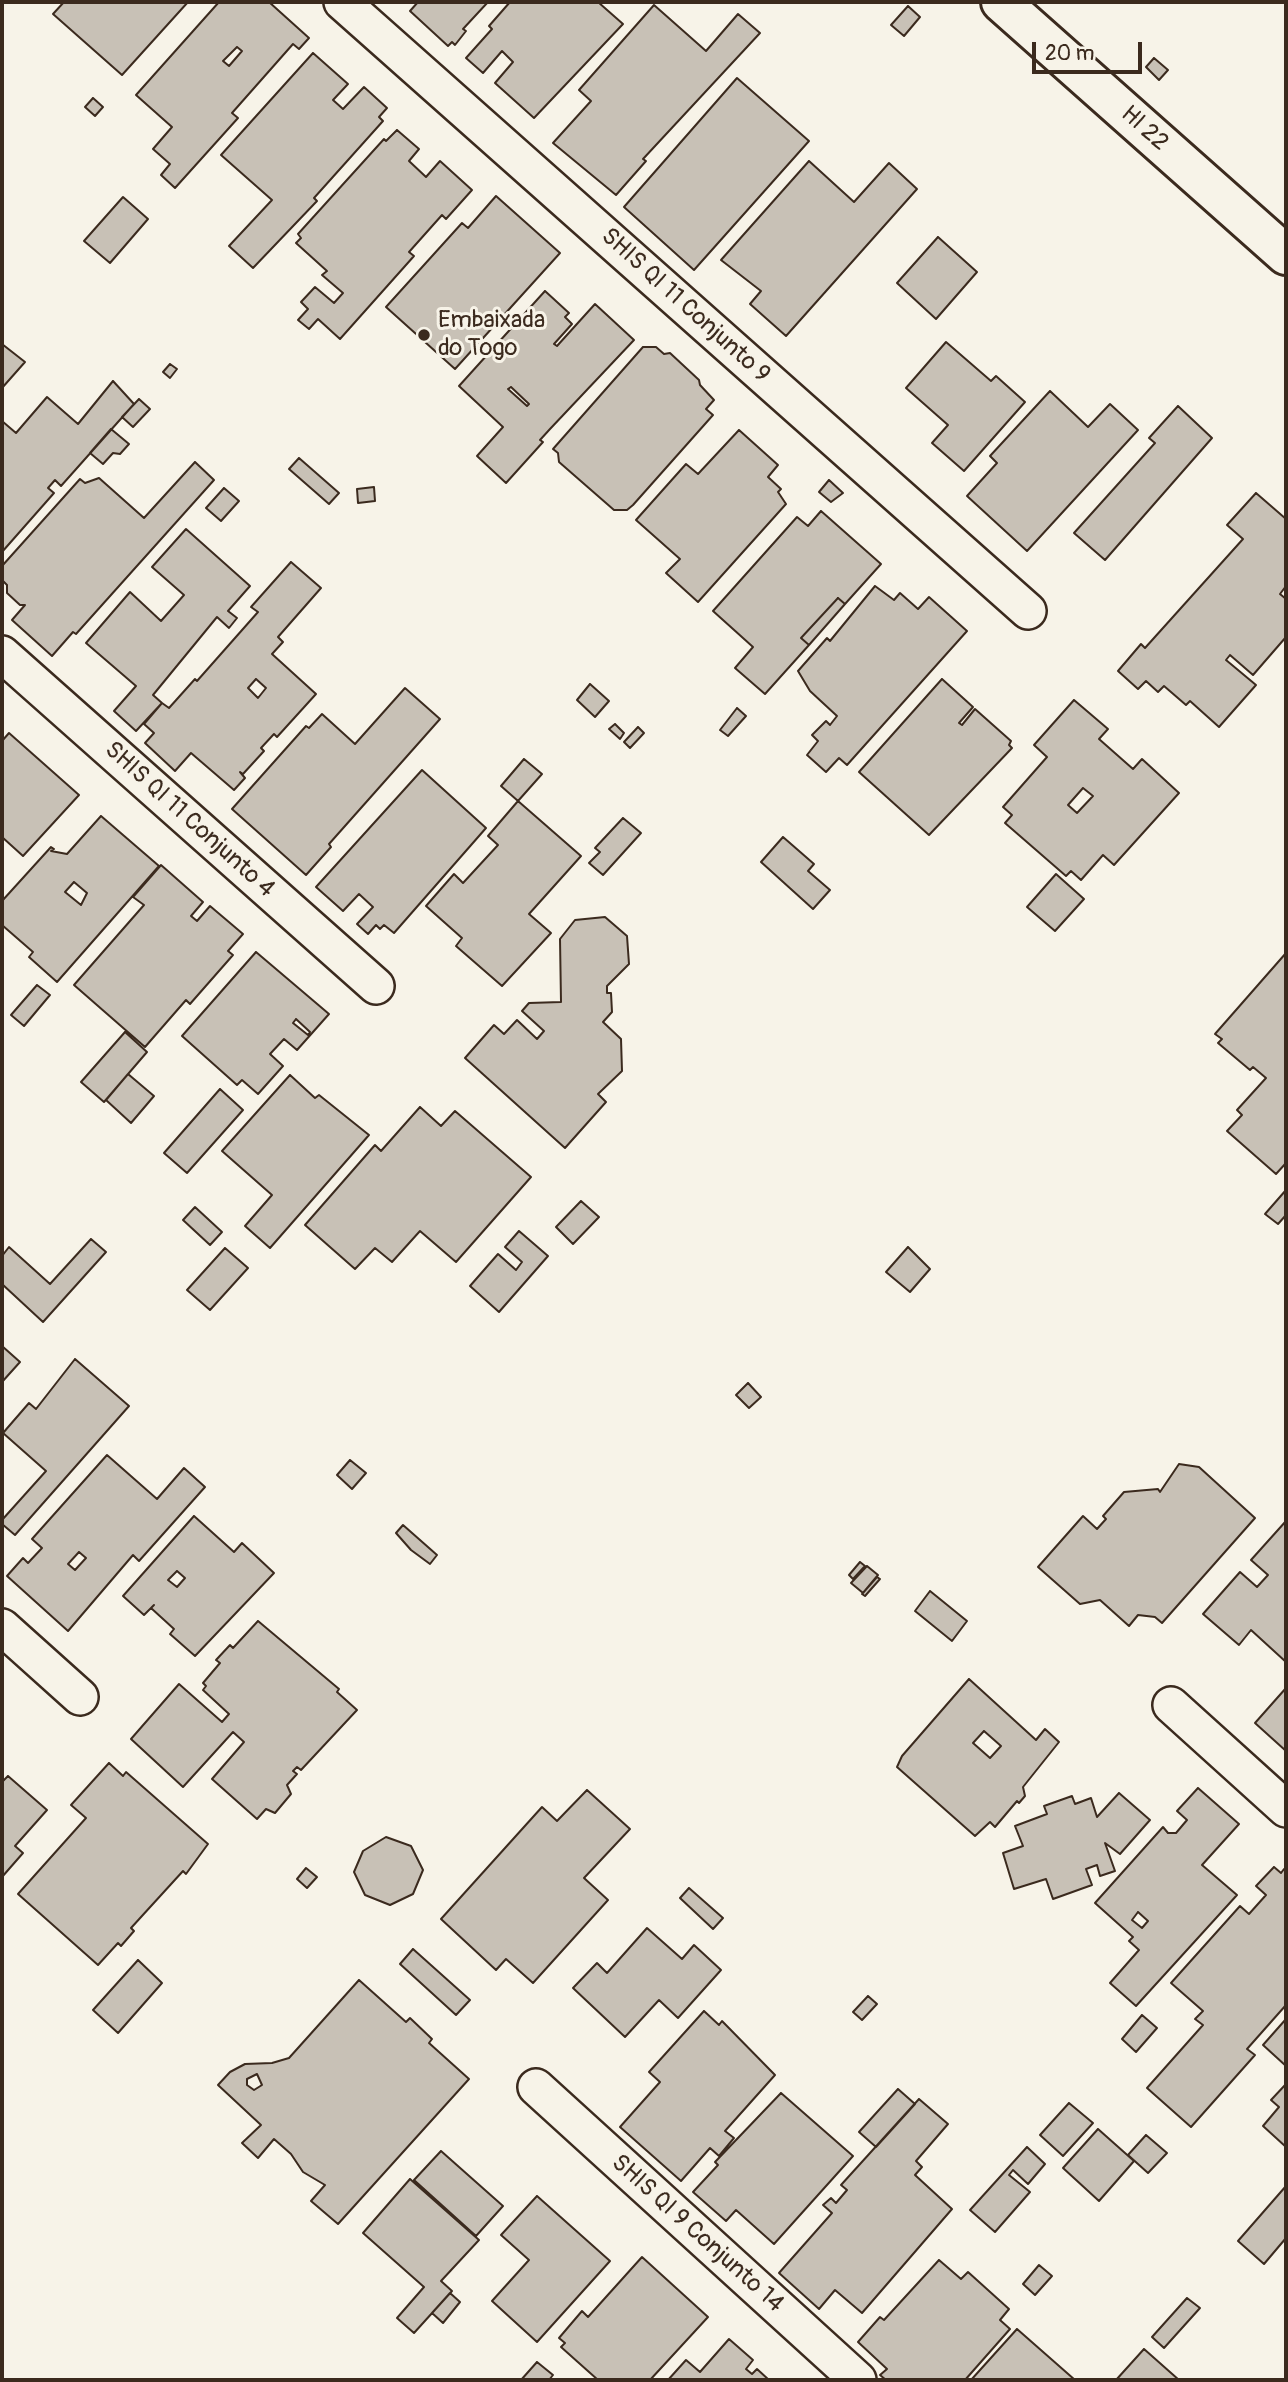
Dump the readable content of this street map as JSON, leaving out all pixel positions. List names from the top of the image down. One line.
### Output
{"streets":{"street":["HI 22","SHIS QI 11 Conjunto 9","SHIS QI 11 Conjunto 4","SHIS QI 9 Conjunto 14"]},"places":["Embaixada do Togo"],"scale_bar":"20 m"}
